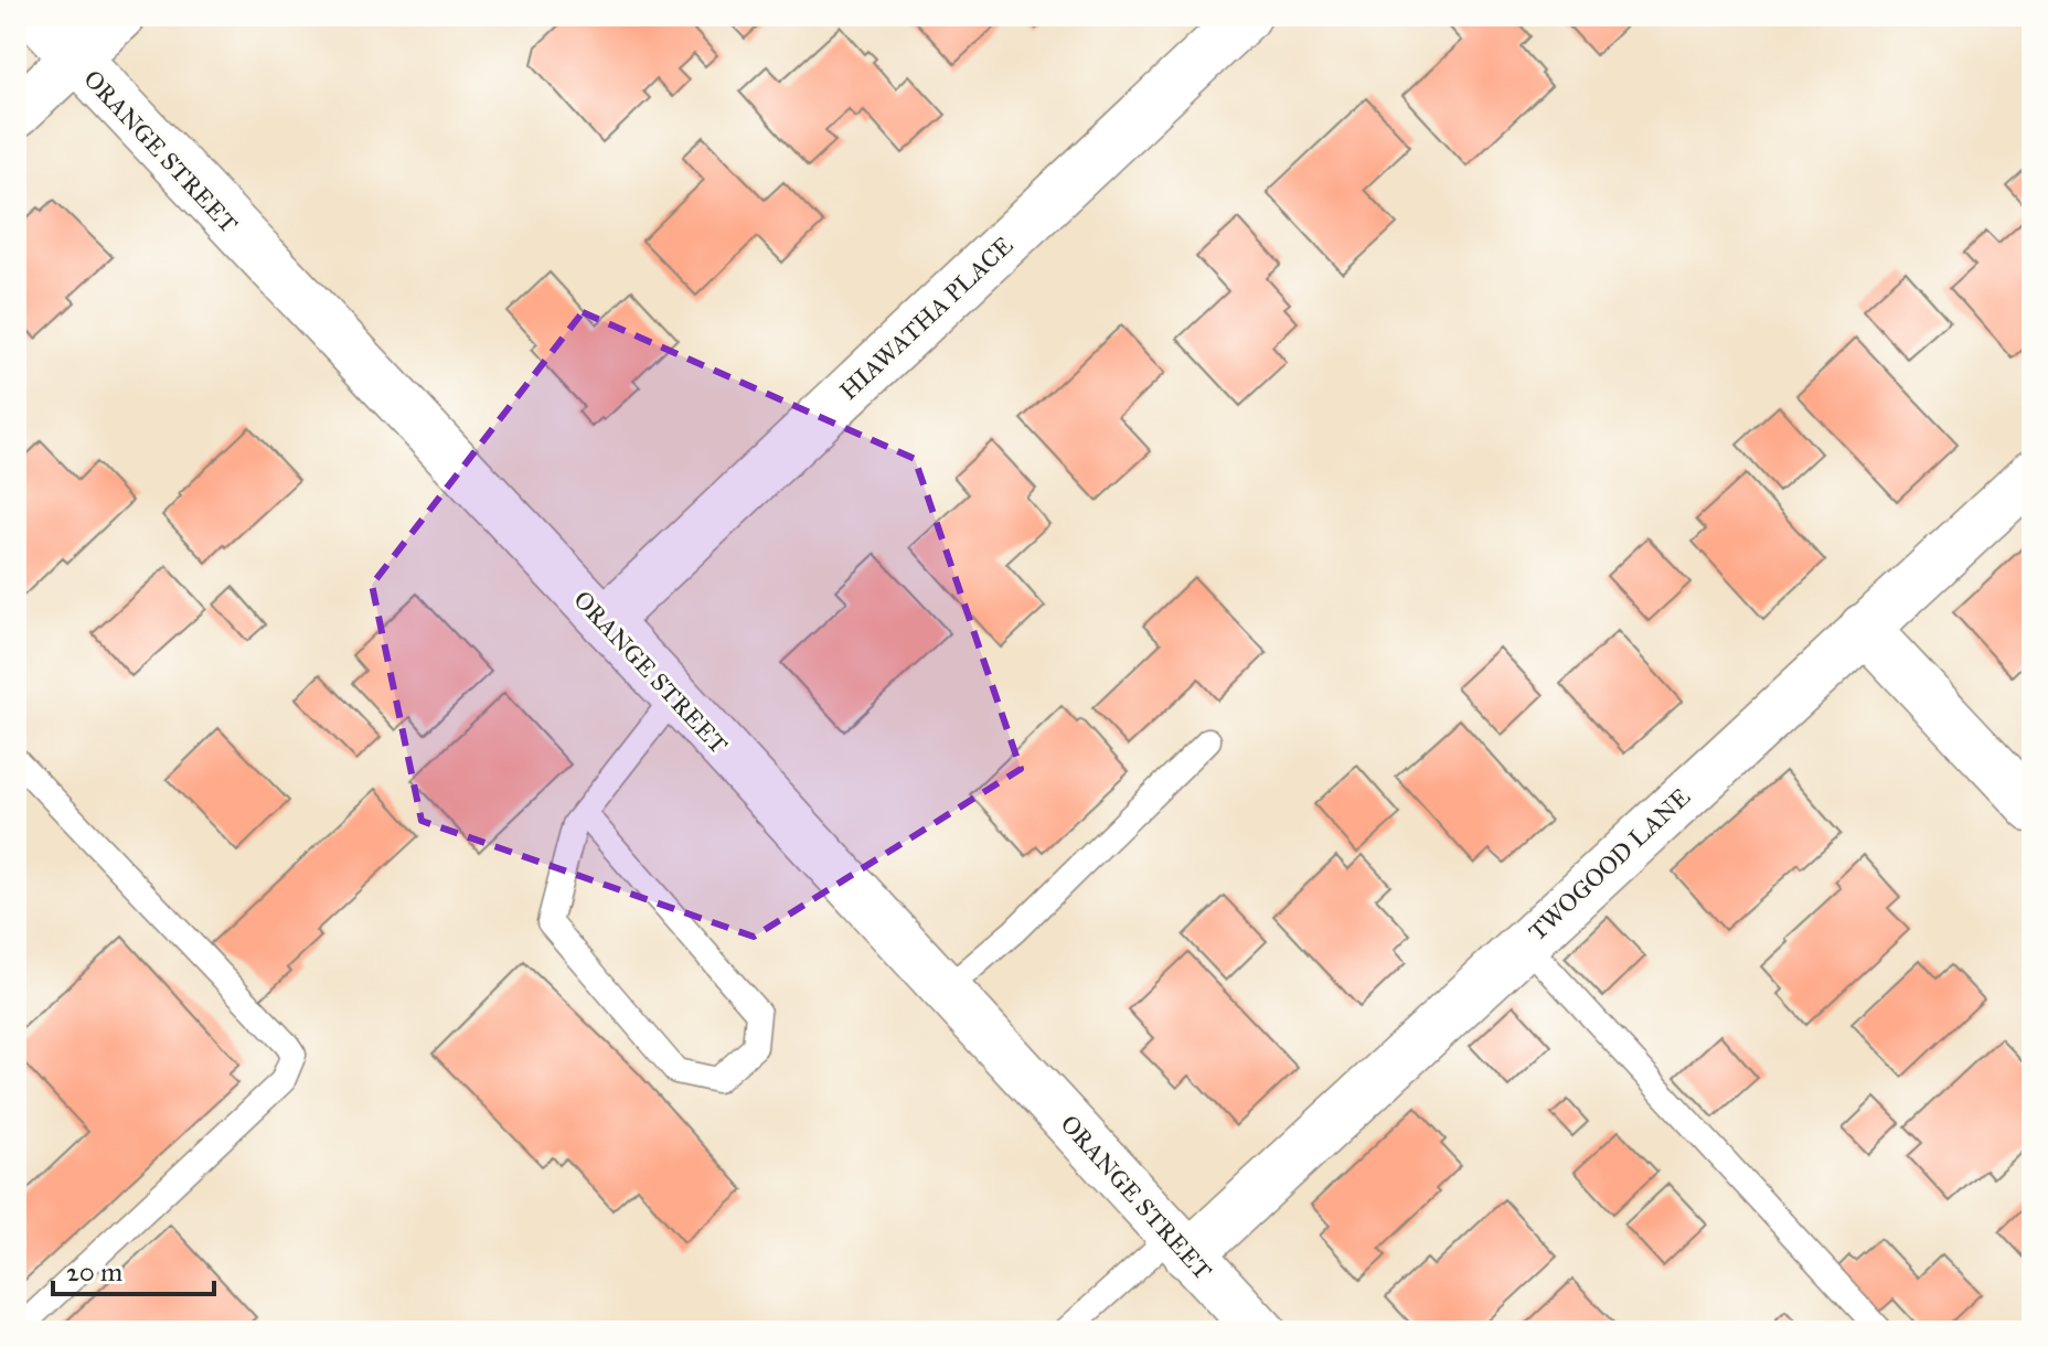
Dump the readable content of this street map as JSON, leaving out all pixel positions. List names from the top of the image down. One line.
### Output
{"streets":{"street":["ORANGE STREET","HIAWATHA PLACE","TWOGOOD LANE"]},"crossings":[["ORANGE STREET","HIAWATHA PLACE"],["ORANGE STREET","TWOGOOD LANE"]],"scale_bar":"20 m"}
